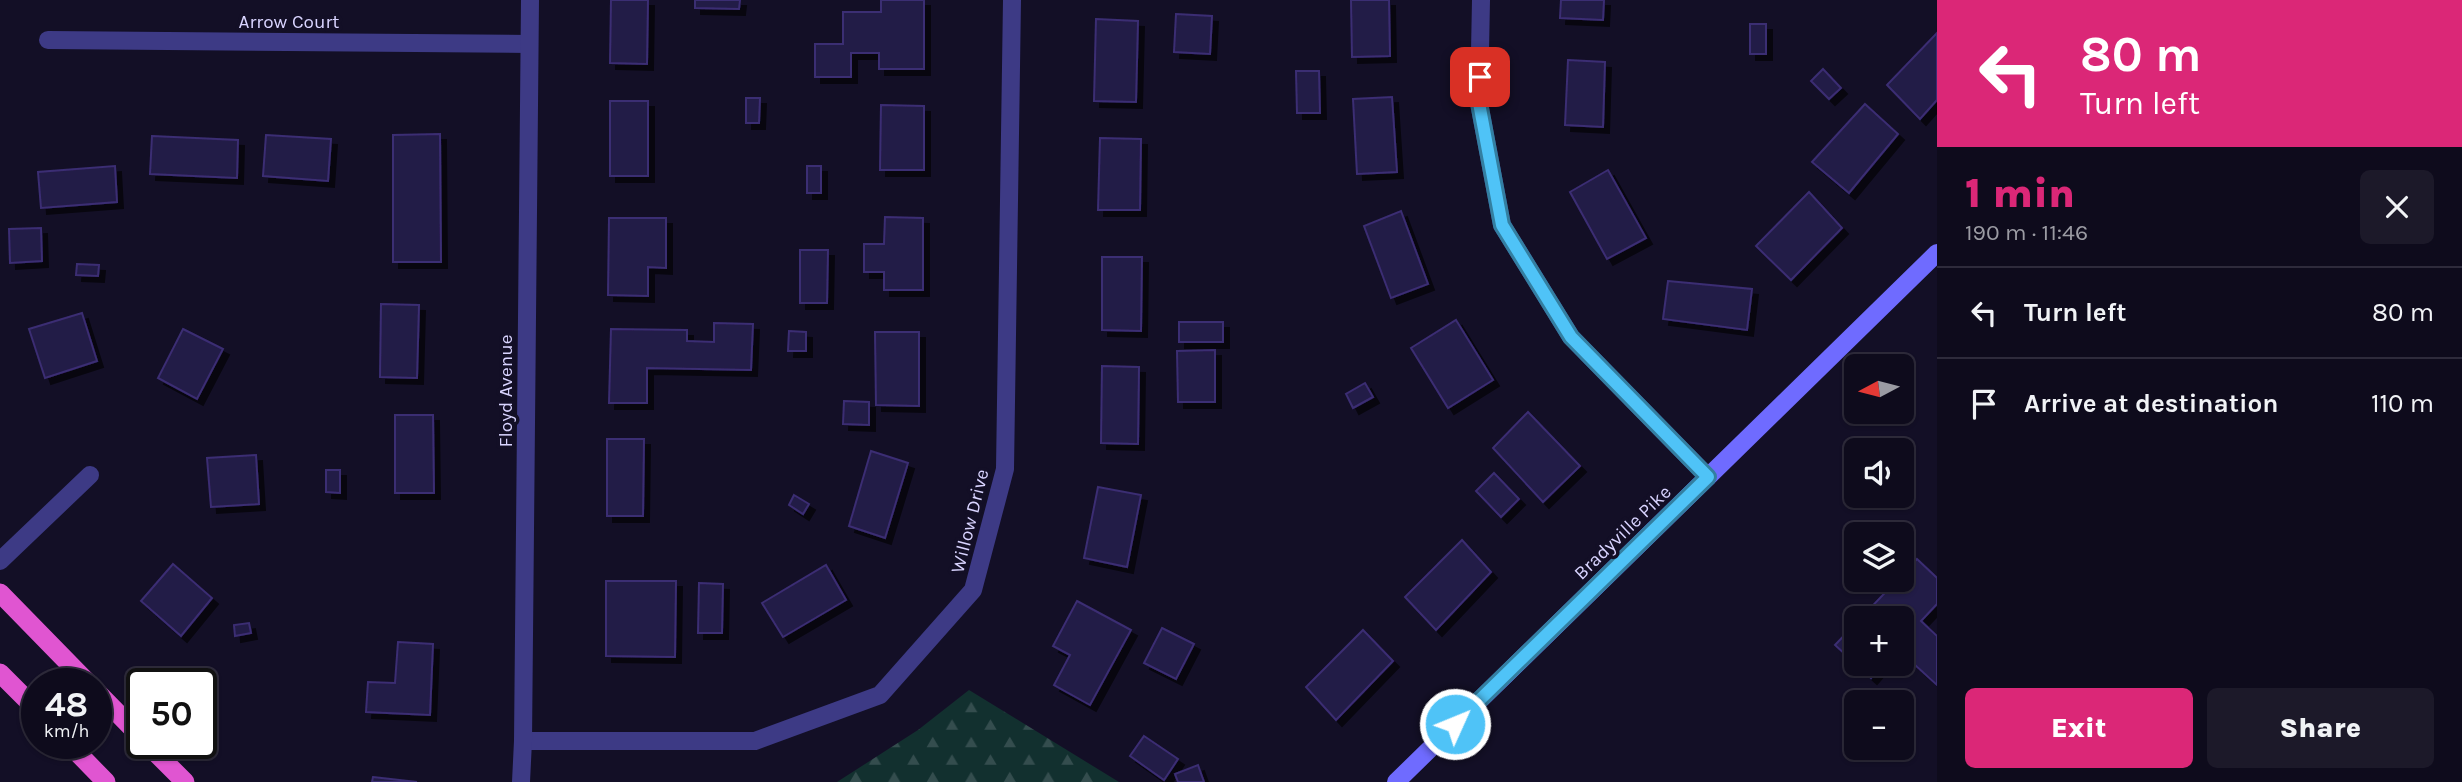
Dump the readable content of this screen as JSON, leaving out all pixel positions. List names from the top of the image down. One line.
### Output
{"streets":{"main road":["Bradyville Pike"],"street":["Arrow Court","Floyd Avenue","Willow Drive"]},"crossings":[["Arrow Court","Floyd Avenue"],["Floyd Avenue","Willow Drive"]],"north":"left","page":{"turn":["80 m","Turn left"],"heading":["1 min","190 m · 11:46"],"list":[{"name":"Turn left","value":"80 m"},{"name":"Arrive at destination","value":"110 m"}],"map_buttons":["+","−"],"speed":"48 km/h","limit":"50","buttons":["Exit","Share"]}}
